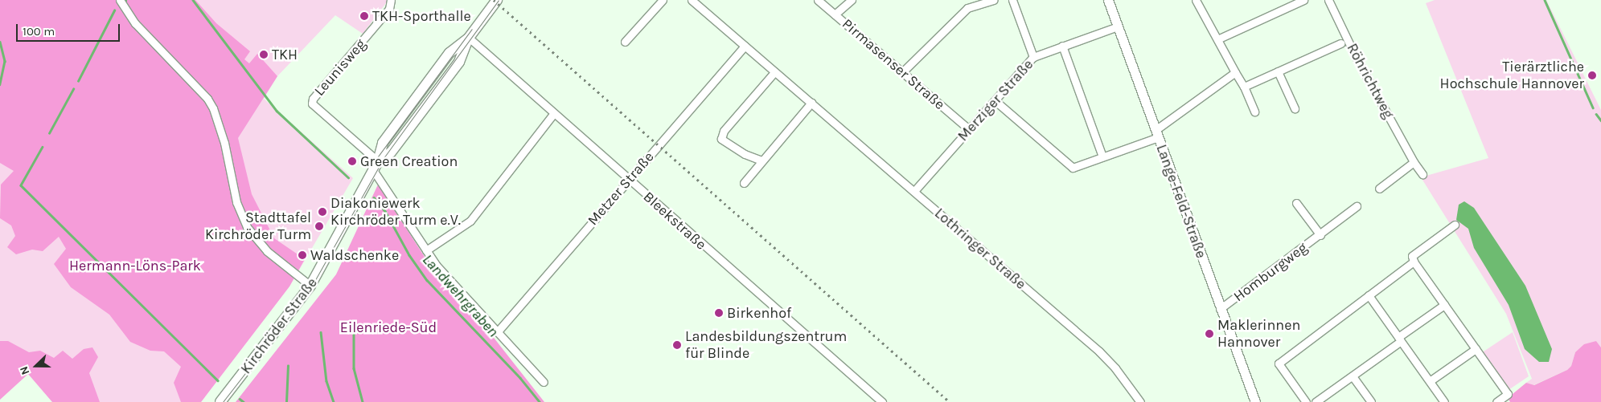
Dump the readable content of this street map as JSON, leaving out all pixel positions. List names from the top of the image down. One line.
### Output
{"streets":{"main road":["Kirchröder Straße"],"street":["Pirmasenser Straße","Leunisweg","Röhrichtweg","Merziger Straße","Metzer Straße","Lange-Feld-Straße","Bleekstraße","Lothringer Straße","Homburgweg"]},"crossings":[["Pirmasenser Straße","Merziger Straße"],["Leunisweg","Metzer Straße"],["Leunisweg","Kirchröder Straße"],["Merziger Straße","Lange-Feld-Straße"],["Merziger Straße","Lothringer Straße"],["Metzer Straße","Bleekstraße"],["Metzer Straße","Lothringer Straße"],["Lange-Feld-Straße","Homburgweg"]],"water":["Landwehrgraben"],"parks":["Hermann-Löns-Park","Eilenriede-Süd"],"places":["TKH-Sporthalle","TKH","Tierärztliche Hochschule Hannover","Green Creation","Diakoniewerk Kirchröder Turm e.V.","Stadttafel Kirchröder Turm","Waldschenke","Birkenhof","Maklerinnen Hannover","Landesbildungszentrum für Blinde"],"scale_bar":"100 m","north":"left"}
